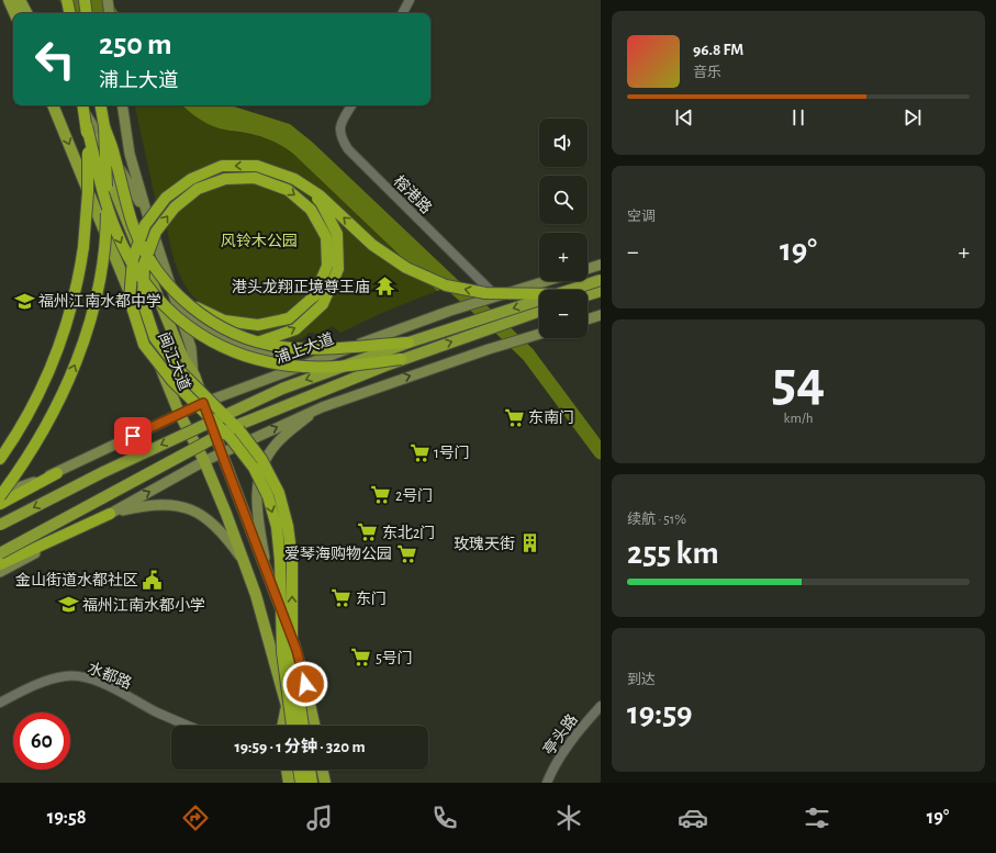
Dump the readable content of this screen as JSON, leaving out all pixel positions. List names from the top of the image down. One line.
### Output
{"streets":{"main road":["浦上大道","闽江大道"],"street":["榕港路","水都路","亭头路"]},"crossings":[["榕港路","浦上大道"],["浦上大道","闽江大道"]],"parks":["风铃木公园"],"places":{"temple":["港头龙翔正境尊王庙"],"school or university":["福州江南水都中学","福州江南水都小学"],"supermarket":["东南门","1号门","2号门","东北2门","爱琴海购物公园","东门","5号门"],"building":["玫瑰天街"],"public building":["金山街道水都社区"]},"page":{"turn":["250 m","浦上大道"],"song":["96.8 FM","音乐"],"map_buttons":["+","−"],"tile":["空调",["54","km/h"],["续航 · 51%","255 km"],["到达","19:59"]],"heat":["−","19°","+"],"limit":"60","trip":"19:59 · 1 分钟 · 320 m","tabs":["19:58","19°"]}}
